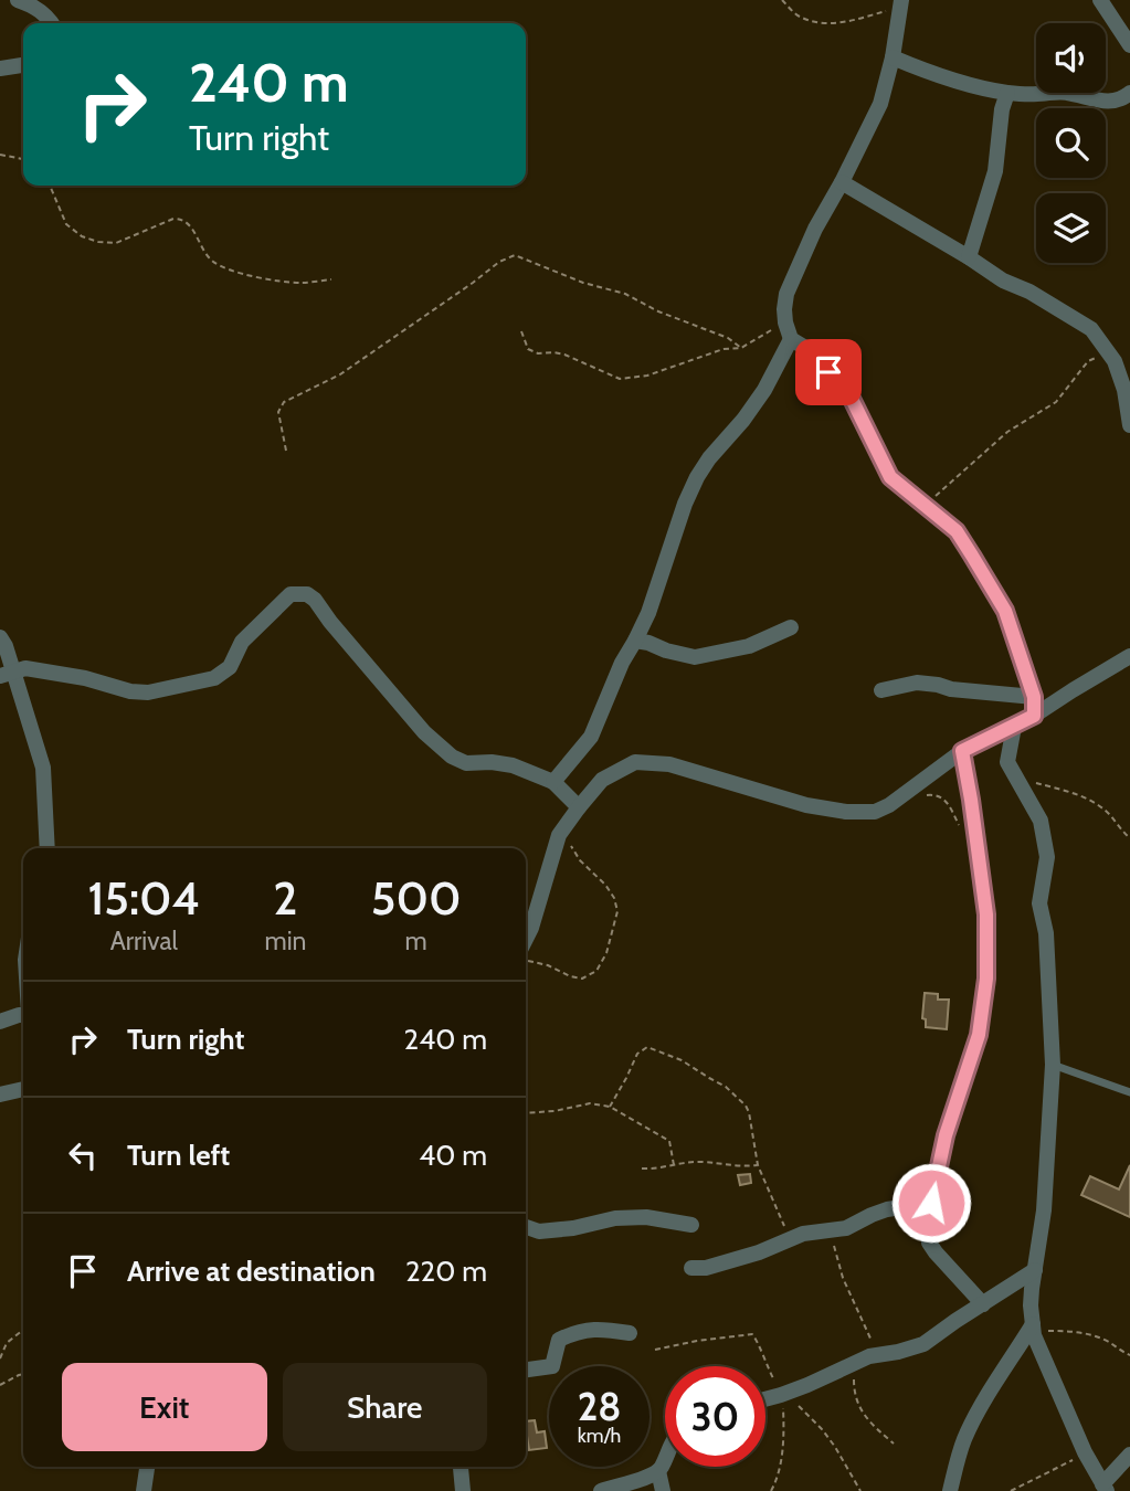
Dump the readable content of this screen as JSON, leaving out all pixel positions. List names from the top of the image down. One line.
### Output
{"page":{"turn":["240 m","Turn right"],"eta":["15:04","Arrival","2","min","500","m"],"list":[{"name":"Turn right","value":"240 m"},{"name":"Turn left","value":"40 m"},{"name":"Arrive at destination","value":"220 m"}],"buttons":["Exit","Share"],"speed":"28 km/h","limit":"30"}}
